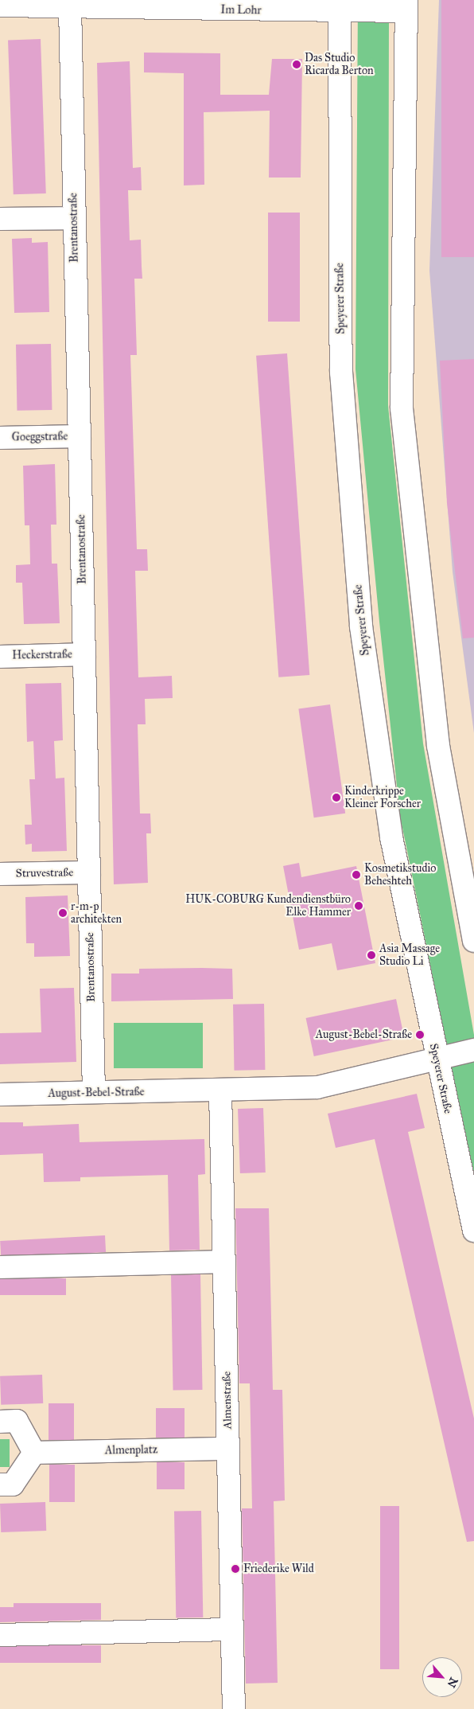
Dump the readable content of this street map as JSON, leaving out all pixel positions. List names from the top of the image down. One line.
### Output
{"streets":{"street":["Im Lohr","Brentanostraße","Speyerer Straße","Goeggstraße","Heckerstraße","Struvestraße","August-Bebel-Straße","Almenstraße","Almenplatz"]},"crossings":[["Im Lohr","Brentanostraße"],["Im Lohr","Speyerer Straße"],["Brentanostraße","Goeggstraße"],["Brentanostraße","Heckerstraße"],["Brentanostraße","Struvestraße"],["Brentanostraße","August-Bebel-Straße"],["Speyerer Straße","August-Bebel-Straße"],["August-Bebel-Straße","Almenstraße"],["Almenstraße","Almenplatz"]],"places":["Das Studio Ricarda Berton","Kinderkrippe Kleiner Forscher","Kosmetikstudio Beheshteh","HUK-COBURG Kundendienstbüro Elke Hammer","r-m-p architekten","Asia Massage Studio Li","August-Bebel-Straße","Friederike Wild"],"north":"bottom right"}
